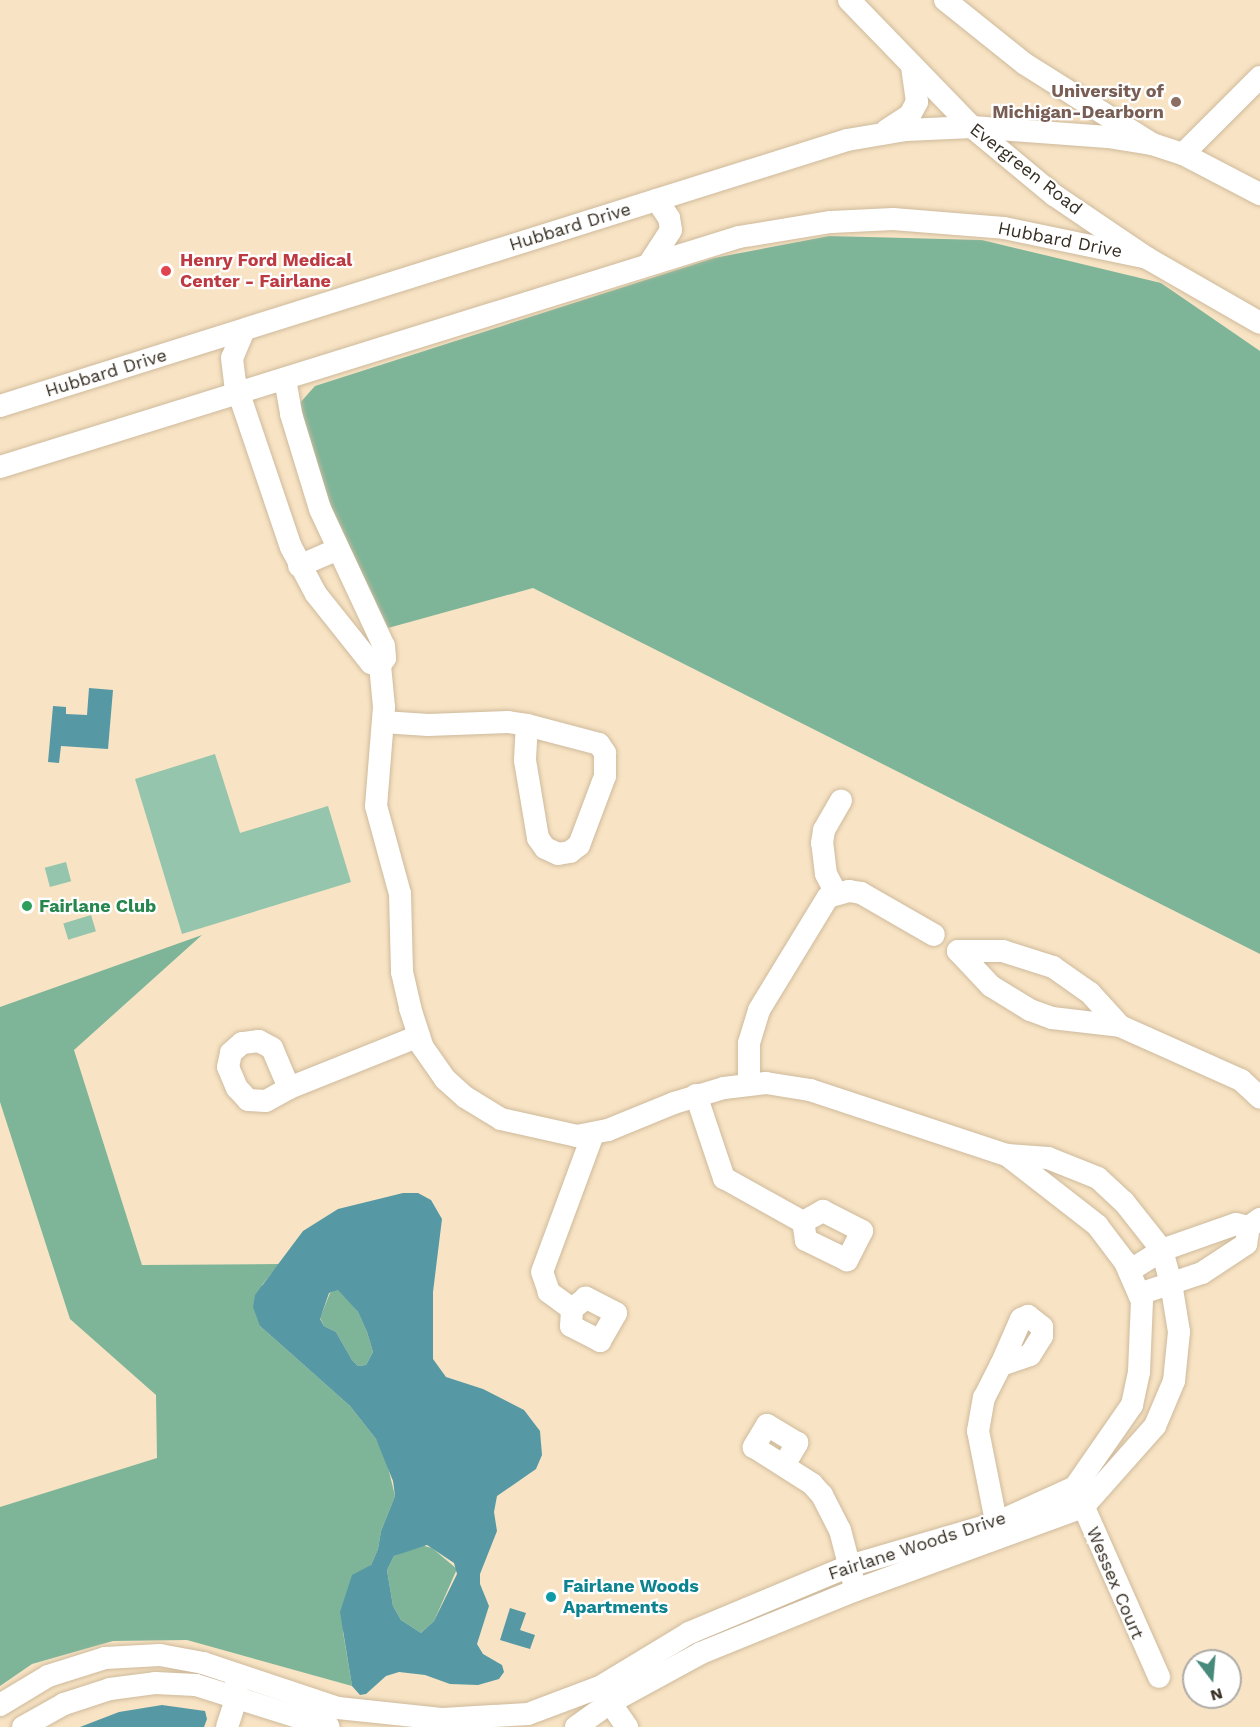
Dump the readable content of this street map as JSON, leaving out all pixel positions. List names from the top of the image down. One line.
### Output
{"streets":{"street":["Evergreen Road","Hubbard Drive","Fairlane Woods Drive","Wessex Court"]},"crossings":[["Evergreen Road","Hubbard Drive"],["Hubbard Drive","Fairlane Woods Drive"],["Fairlane Woods Drive","Wessex Court"]],"places":["University of Michigan-Dearborn","Henry Ford Medical Center - Fairlane","Fairlane Club","Fairlane Woods Apartments"],"north":"bottom"}
